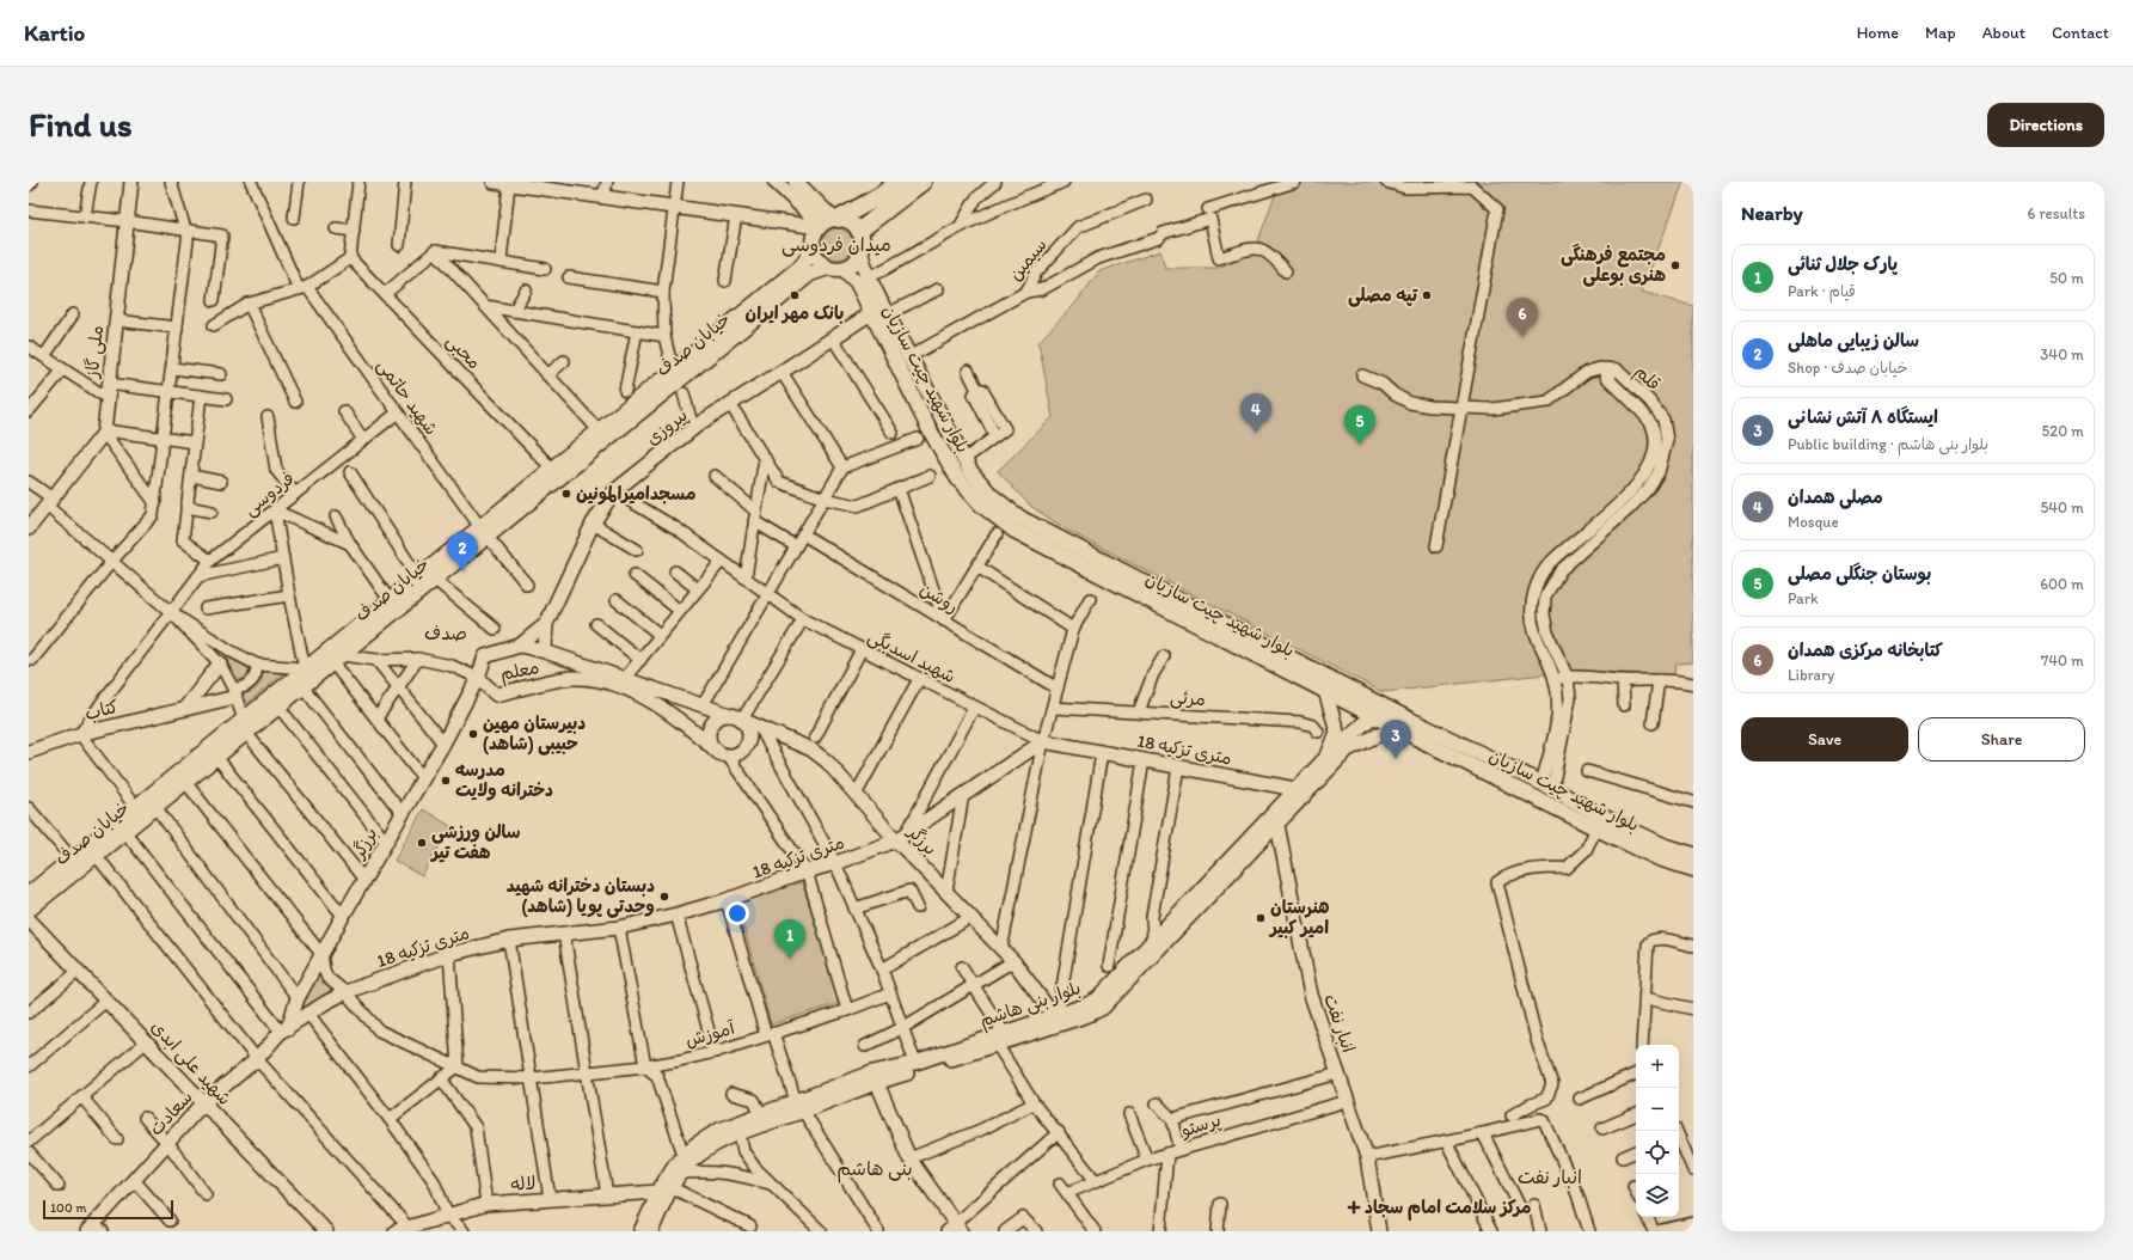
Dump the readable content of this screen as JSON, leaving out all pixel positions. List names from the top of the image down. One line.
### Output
{"streets":{"main road":["خیابان صدف","بلوار شهید چیت سازیان"],"street":["سیمین","ملی گاز","محبی","قلم","شهید حاتمی","پیروزی","فردوسی","روشن","شهید اسدبگی","معلم","مرئی","کتاب","18 متری تزکیه","برزگر","بلوار بنی هاشم","انبار نفت","آموزش","شهید علی ابدی","سعادت","پرستو","لاله"]},"crossings":[["سیمین","بلوار شهید چیت سازیان"],["خیابان صدف","محبی"],["خیابان صدف","بلوار شهید چیت سازیان"],["خیابان صدف","شهید حاتمی"],["قلم","بلوار شهید چیت سازیان"],["بلوار شهید چیت سازیان","پیروزی"],["بلوار شهید چیت سازیان","بلوار بنی هاشم"],["شهید حاتمی","فردوسی"],["پیروزی","شهید اسدبگی"],["فردوسی","کتاب"],["شهید اسدبگی","18 متری تزکیه"],["معلم","برزگر"],["18 متری تزکیه","برزگر"],["18 متری تزکیه","بلوار بنی هاشم"],["18 متری تزکیه","آموزش"],["18 متری تزکیه","سعادت"],["برزگر","بلوار بنی هاشم"],["برزگر","آموزش"],["برزگر","سعادت"],["بلوار بنی هاشم","انبار نفت"],["بلوار بنی هاشم","لاله"],["انبار نفت","پرستو"],["شهید علی ابدی","سعادت"]],"districts":["میدان فردوسی","صدف","بنی هاشم","انبار نفت"],"places":{"other":["مجتمع فرهنگی هنری بوعلی","بانک مهر ایران","تپه مصلی","مسجدامیرالمونین","دبیرستان مهین حبیبی (شاهد)","مدرسه دخترانه ولایت","سالن ورزشی هفت تیر","دبستان دخترانه شهید وحدتی پویا (شاهد)","هنرستان امیر کبیر"],"health":["مرکز سلامت امام سجاد"]},"scale_bar":"100 m","page":{"header":"Kartio","nav":["Home","Map","About","Contact"],"buttons":["Directions",["Save","Share"]],"title":"Find us","heading":["Nearby","6 results"],"list":[{"mark":"1","name":"پارک جلال ثنائی","note":"Park · قیام","value":"50 m"},{"mark":"2","name":"سالن زیبایی ماهلی","note":"Shop · خیابان صدف","value":"340 m"},{"mark":"3","name":"ایستگاه ۸ آتش نشانی","note":"Public building · بلوار بنی هاشم","value":"520 m"},{"mark":"4","name":"مصلی همدان","note":"Mosque","value":"540 m"},{"mark":"5","name":"بوستان جنگلی مصلی","note":"Park","value":"600 m"},{"mark":"6","name":"کتابخانه مرکزی همدان","note":"Library","value":"740 m"}],"pins":["6","4","5","2","3","1"],"map_buttons":["+","−"],"scale":"100 m"}}
